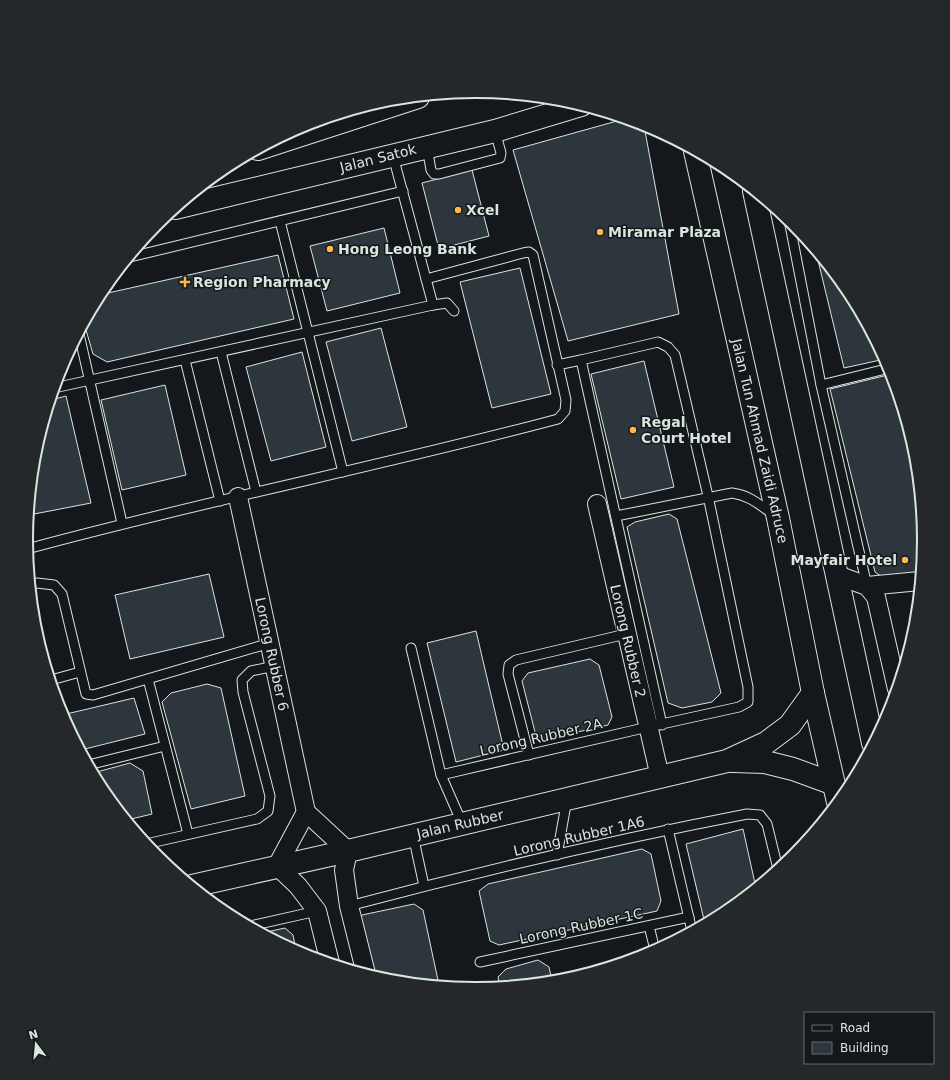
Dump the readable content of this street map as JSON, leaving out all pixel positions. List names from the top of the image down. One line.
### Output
{"streets":{"main road":["Jalan Satok","Jalan Tun Ahmad Zaidi Adruce","Jalan Rubber"],"street":["Lorong Rubber 2","Lorong Rubber 6"],"lane":["Lorong Rubber 2A","Lorong Rubber 1A6","Lorong Rubber 1C"]},"crossings":[["Jalan Tun Ahmad Zaidi Adruce","Jalan Rubber"],["Lorong Rubber 2","Lorong Rubber 2A"],["Lorong Rubber 2","Jalan Rubber"]],"places":{"other":["Xcel","Miramar Plaza","Hong Leong Bank","Regal Court Hotel","Mayfair Hotel"],"health":["Region Pharmacy"]},"legend":["Road","Building"],"north":"top"}
